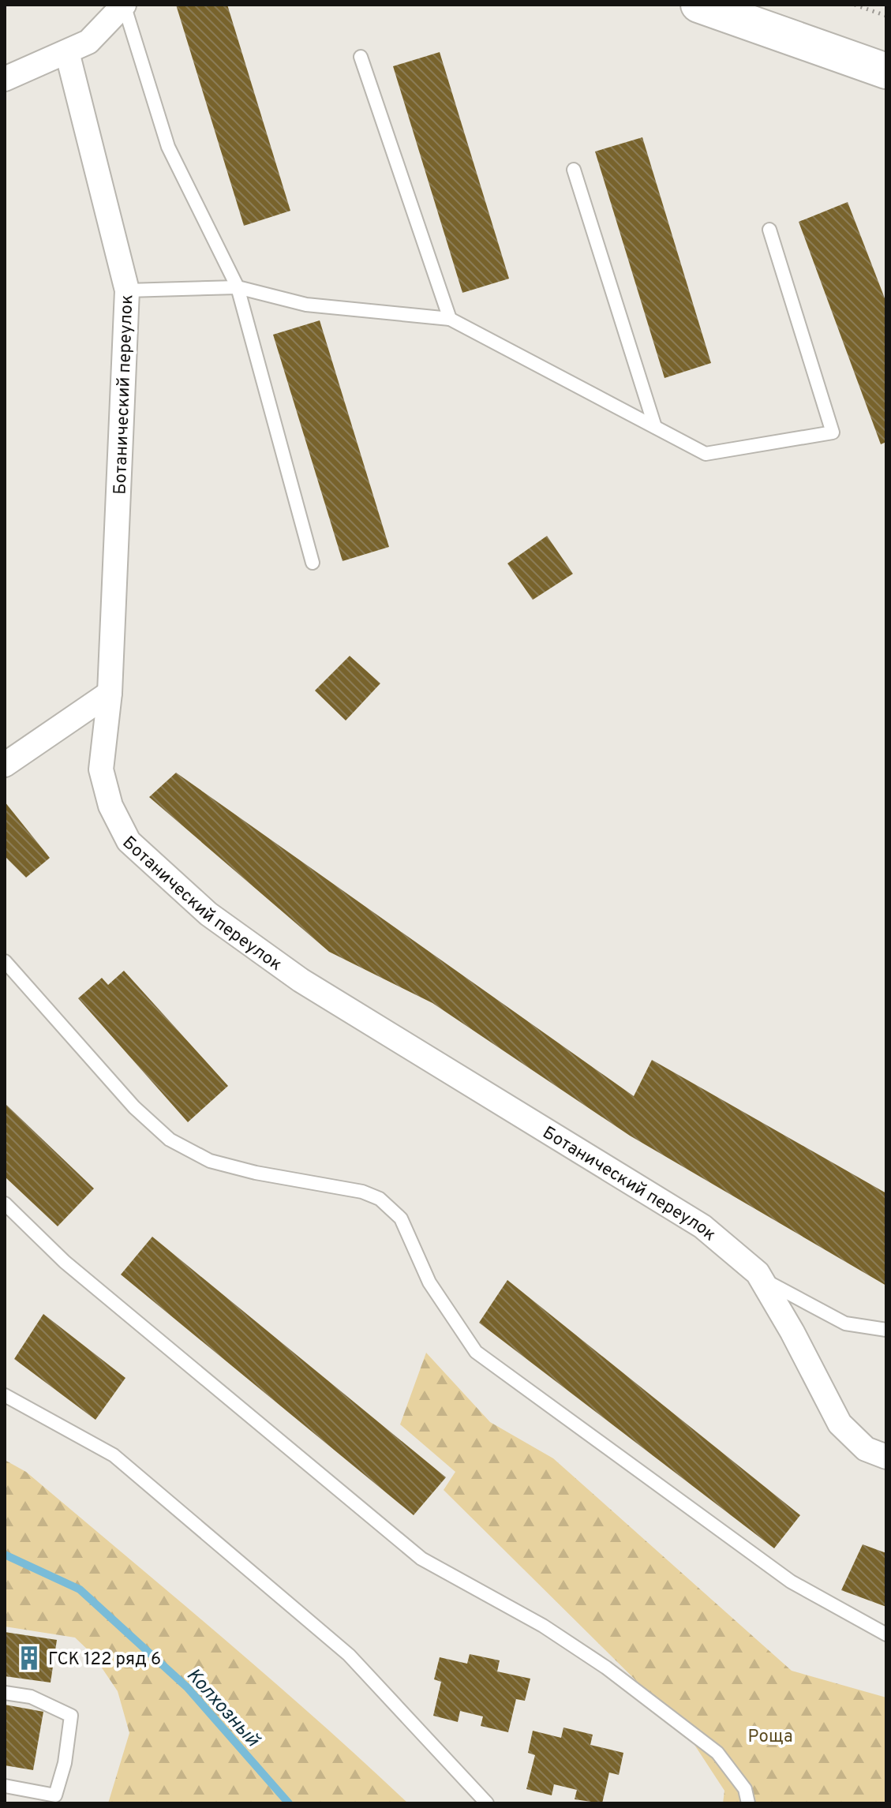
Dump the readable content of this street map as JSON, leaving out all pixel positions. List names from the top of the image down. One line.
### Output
{"streets":{"street":["Ботанический переулок"]},"water":["Колхозный"],"parks":["Роща"],"places":{"building":["ГСК 122 ряд 6"]}}
